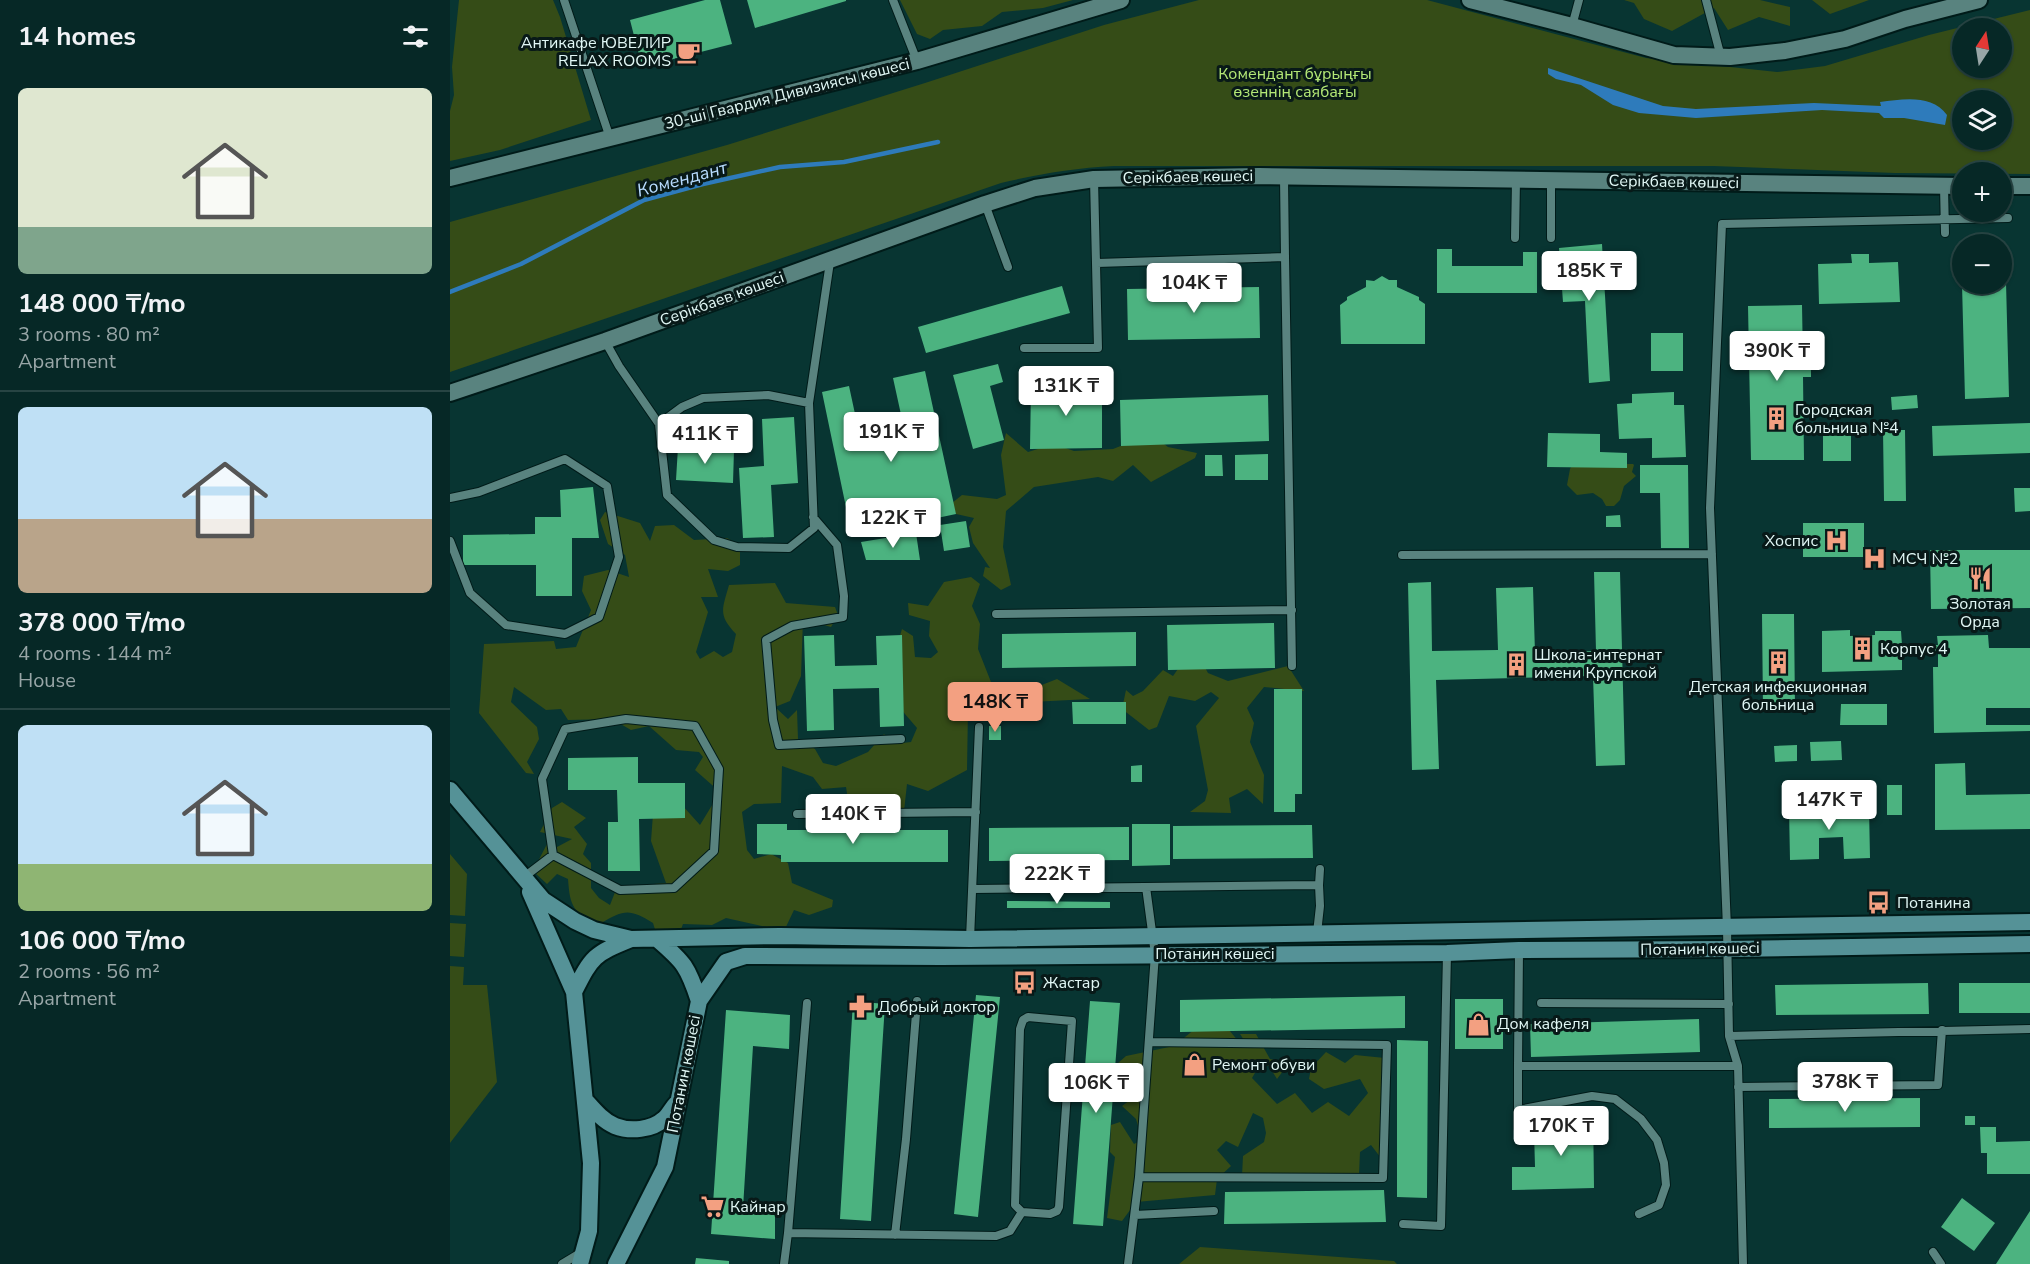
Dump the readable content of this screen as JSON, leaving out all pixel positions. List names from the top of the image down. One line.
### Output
{"streets":{"main road":["Потанин көшесі"],"street":["30-ші Гвардия Дивизиясы көшесі","Серікбаев көшесі"]},"water":["Комендант"],"parks":["Комендант бұрыңғы өзеннің саябағы"],"places":{"cafe":["Антикафе ЮВЕЛИР RELAX ROOMS"],"building":["Городская больница №4","Корпус 4","Детская инфекционная больница","Школа-интернат имени Крупской"],"hospital":["Хоспис","МСЧ №2"],"restaurant":["Золотая Орда"],"bus stop":["Потанина","Жастар"],"pharmacy":["Добрый доктор"],"shop":["Дом кафеля","Ремонт обуви"],"supermarket":["Кайнар"]},"north":"top","page":{"heading":"14 homes","map_buttons":["+","−"],"list":[{"name":"148 000 ₸/mo","note":"3 rooms · 80 m² · Apartment"},{"name":"378 000 ₸/mo","note":"4 rooms · 144 m² · House"},{"name":"106 000 ₸/mo","note":"2 rooms · 56 m² · Apartment"}],"price":["185K ₸","104K ₸","390K ₸","131K ₸","191K ₸","411K ₸","122K ₸","148K ₸","147K ₸","140K ₸","222K ₸","378K ₸","106K ₸","170K ₸"]}}
